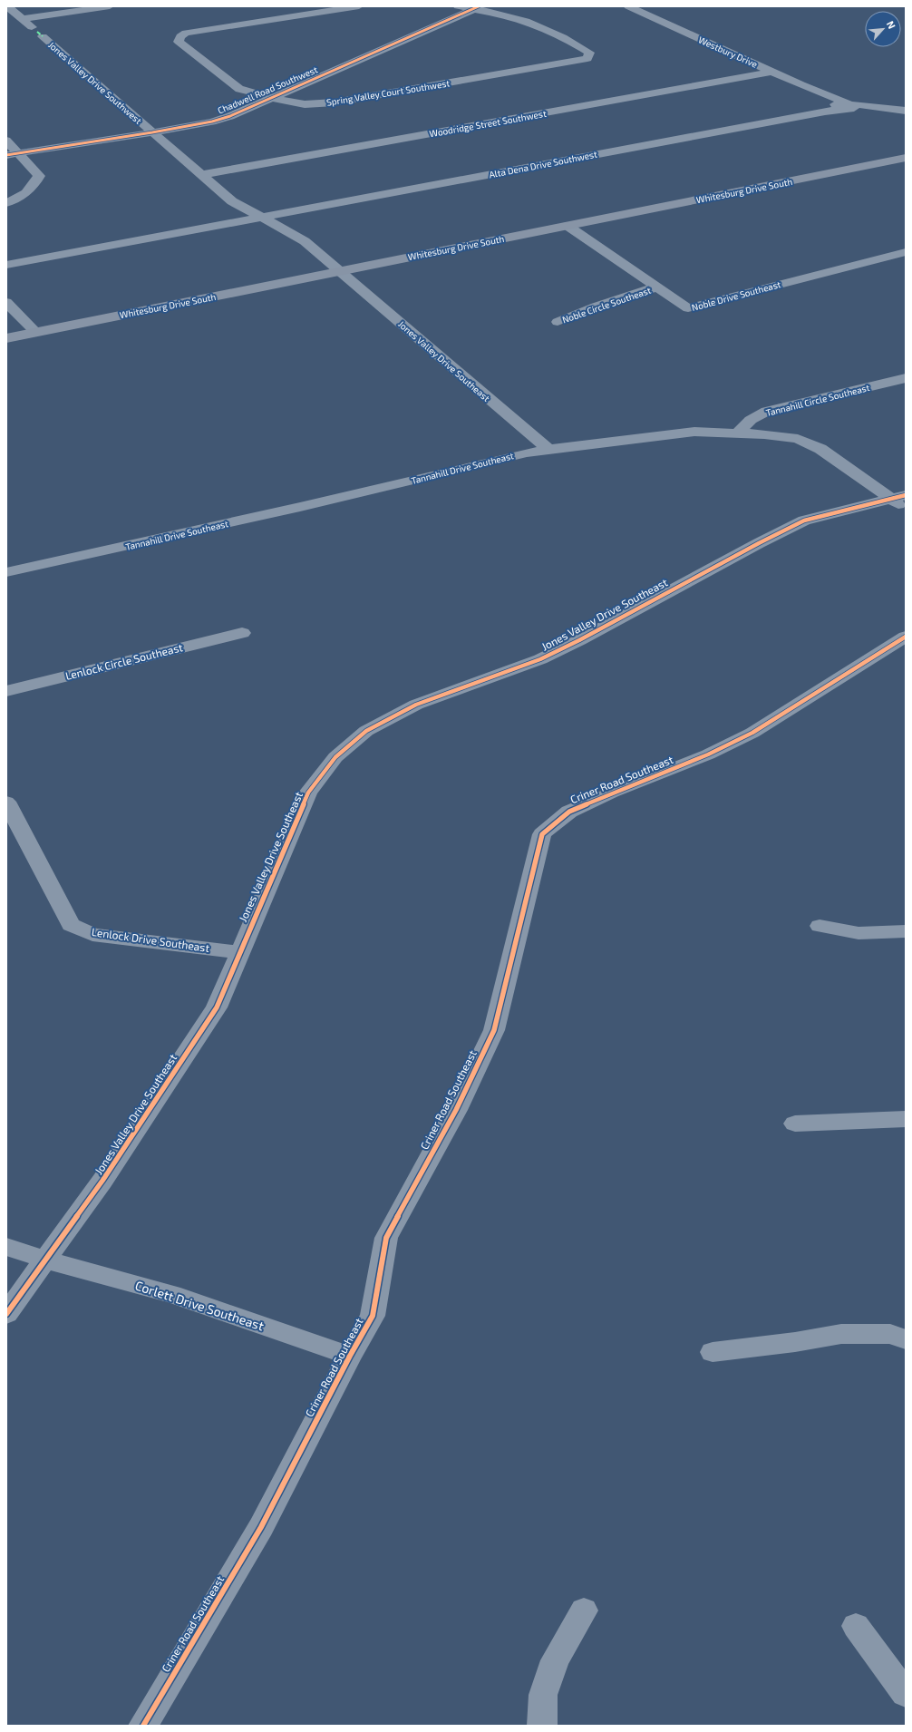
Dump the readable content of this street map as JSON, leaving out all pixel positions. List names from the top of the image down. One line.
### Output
{"streets":{"main road":["Whitesburg Drive South"],"street":["Westbury Drive","Jones Valley Drive Southwest","Chadwell Road Southwest","Spring Valley Court Southwest","Woodridge Street Southwest","Alta Dena Drive Southwest","Noble Drive Southeast","Noble Circle Southeast","Jones Valley Drive Southeast","Tannahill Circle Southeast","Tannahill Drive Southeast","Lenlock Circle Southeast","Criner Road Southeast","Lenlock Drive Southeast","Corlett Drive Southeast"]},"crossings":[["Westbury Drive","Woodridge Street Southwest"],["Westbury Drive","Alta Dena Drive Southwest"],["Jones Valley Drive Southwest","Chadwell Road Southwest"],["Jones Valley Drive Southwest","Woodridge Street Southwest"],["Jones Valley Drive Southwest","Alta Dena Drive Southwest"],["Jones Valley Drive Southwest","Whitesburg Drive South"],["Jones Valley Drive Southwest","Jones Valley Drive Southeast"],["Chadwell Road Southwest","Spring Valley Court Southwest"],["Whitesburg Drive South","Noble Drive Southeast"],["Whitesburg Drive South","Jones Valley Drive Southeast"],["Noble Drive Southeast","Noble Circle Southeast"],["Jones Valley Drive Southeast","Tannahill Drive Southeast"],["Jones Valley Drive Southeast","Lenlock Drive Southeast"],["Jones Valley Drive Southeast","Corlett Drive Southeast"],["Tannahill Circle Southeast","Tannahill Drive Southeast"],["Criner Road Southeast","Corlett Drive Southeast"]],"north":"top right"}
